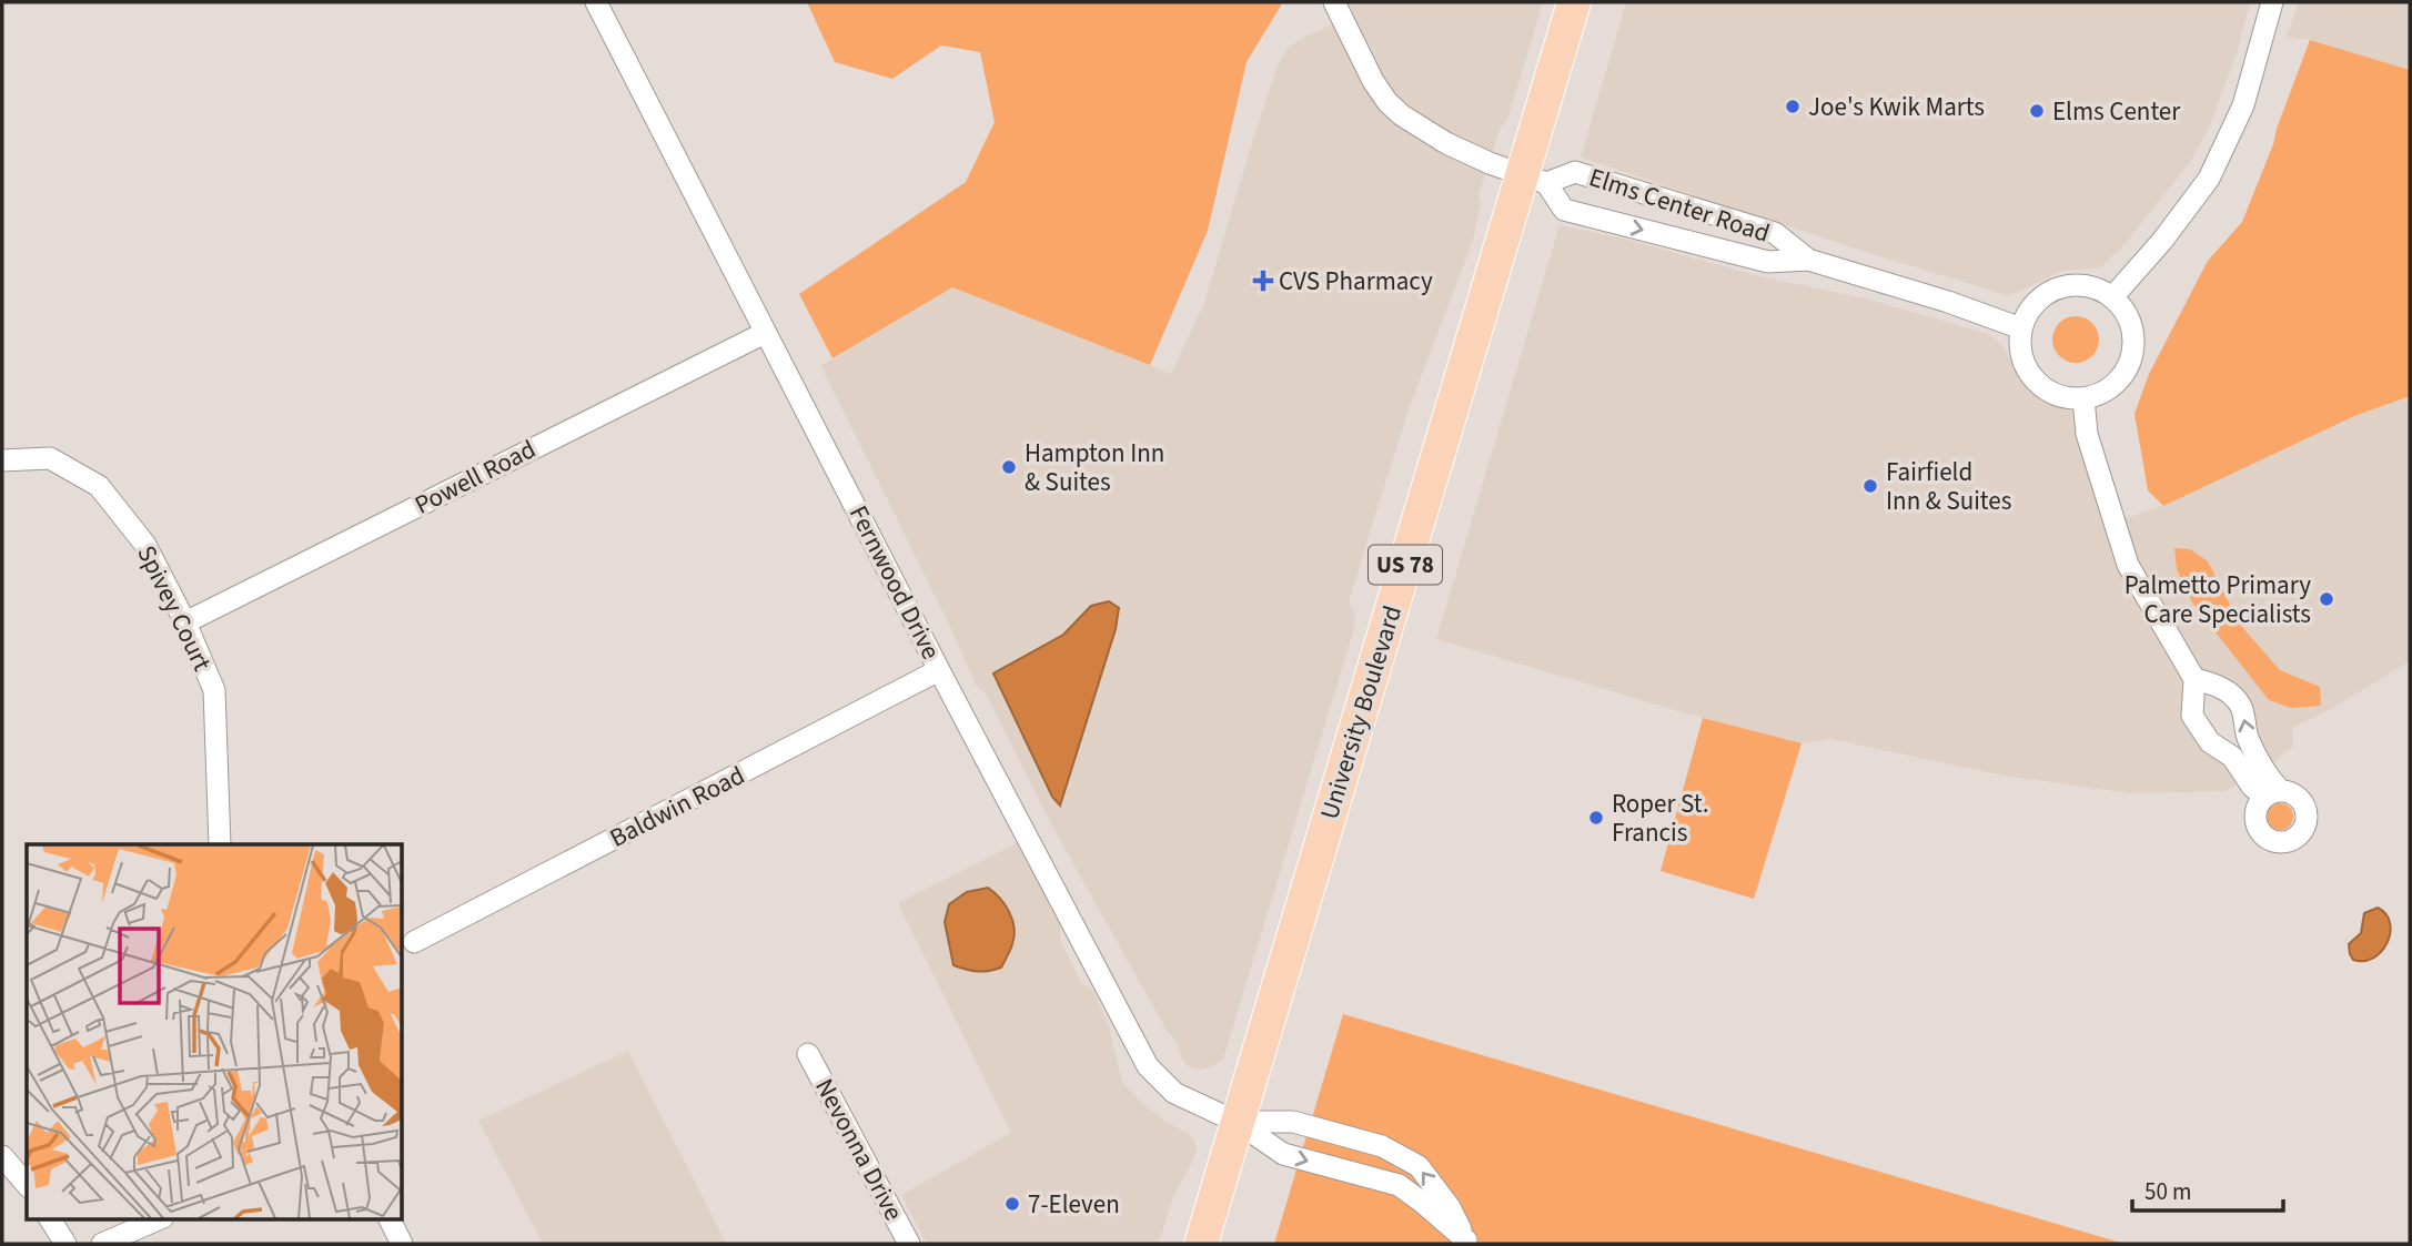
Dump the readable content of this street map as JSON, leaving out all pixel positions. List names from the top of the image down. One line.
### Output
{"streets":{"main road":["US 78","University Boulevard"],"street":["Elms Center Road","Powell Road","Fernwood Drive","Spivey Court","Baldwin Road","Nevonna Drive"]},"crossings":[["Elms Center Road","University Boulevard"],["Powell Road","Fernwood Drive"],["Powell Road","Spivey Court"],["Fernwood Drive","University Boulevard"],["Fernwood Drive","Baldwin Road"]],"places":{"other":["Joe's Kwik Marts","Elms Center","Hampton Inn & Suites","Fairfield Inn & Suites","Palmetto Primary Care Specialists","Roper St. Francis","7-Eleven"],"health":["CVS Pharmacy"]},"scale_bar":"50 m"}
